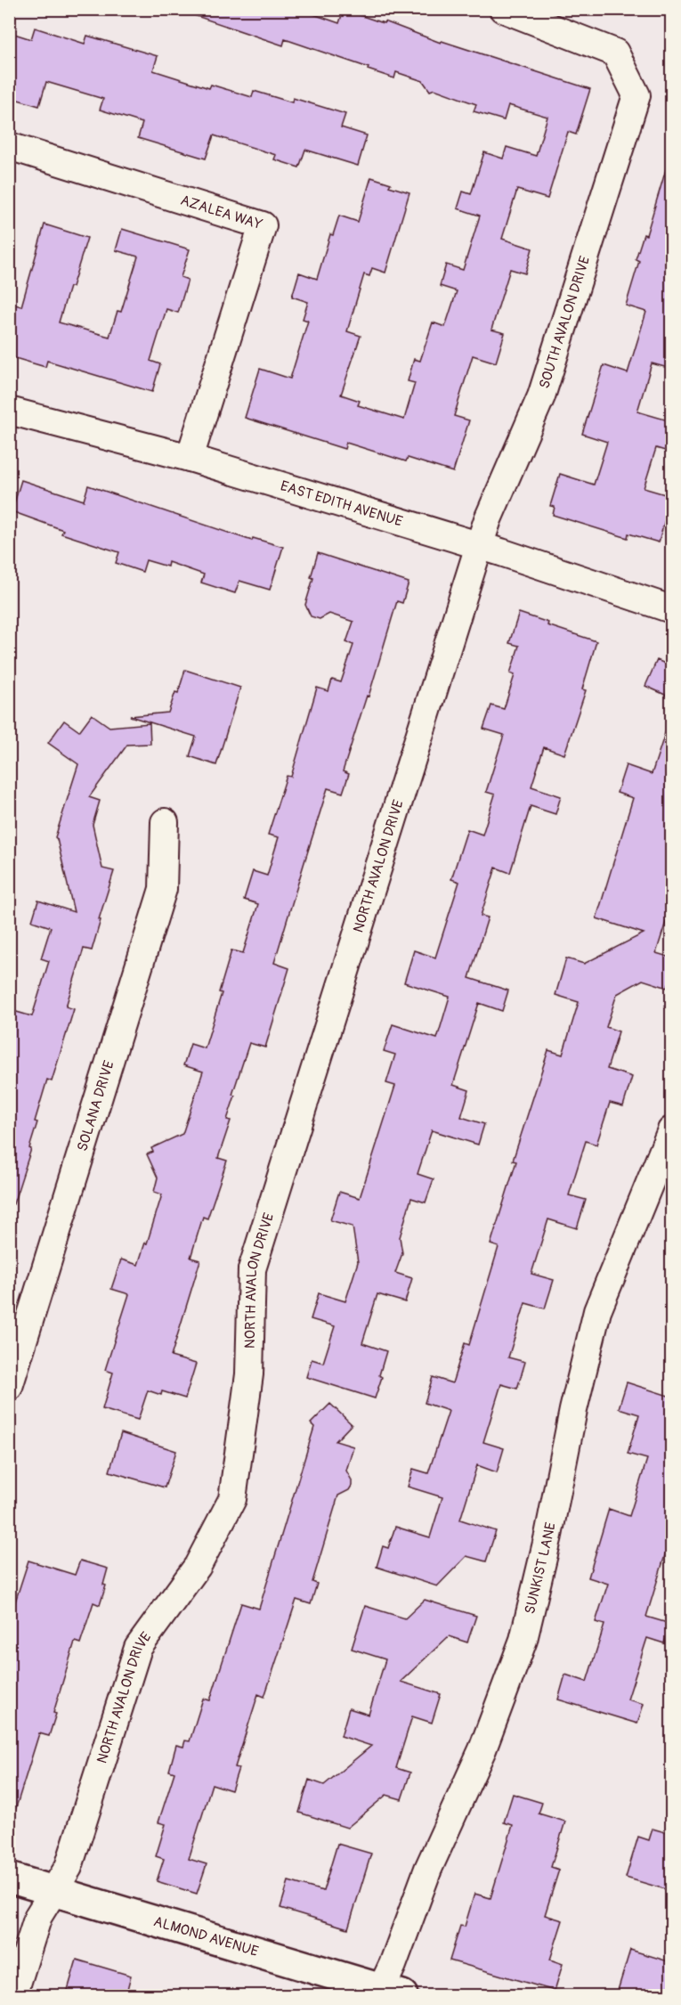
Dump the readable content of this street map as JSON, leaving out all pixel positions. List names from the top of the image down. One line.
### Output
{"streets":{"street":["AZALEA WAY","SOUTH AVALON DRIVE","EAST EDITH AVENUE","NORTH AVALON DRIVE","SOLANA DRIVE","SUNKIST LANE","ALMOND AVENUE"]},"crossings":[["AZALEA WAY","EAST EDITH AVENUE"],["SOUTH AVALON DRIVE","EAST EDITH AVENUE"],["SOUTH AVALON DRIVE","NORTH AVALON DRIVE"],["EAST EDITH AVENUE","NORTH AVALON DRIVE"],["NORTH AVALON DRIVE","ALMOND AVENUE"],["SUNKIST LANE","ALMOND AVENUE"]]}
